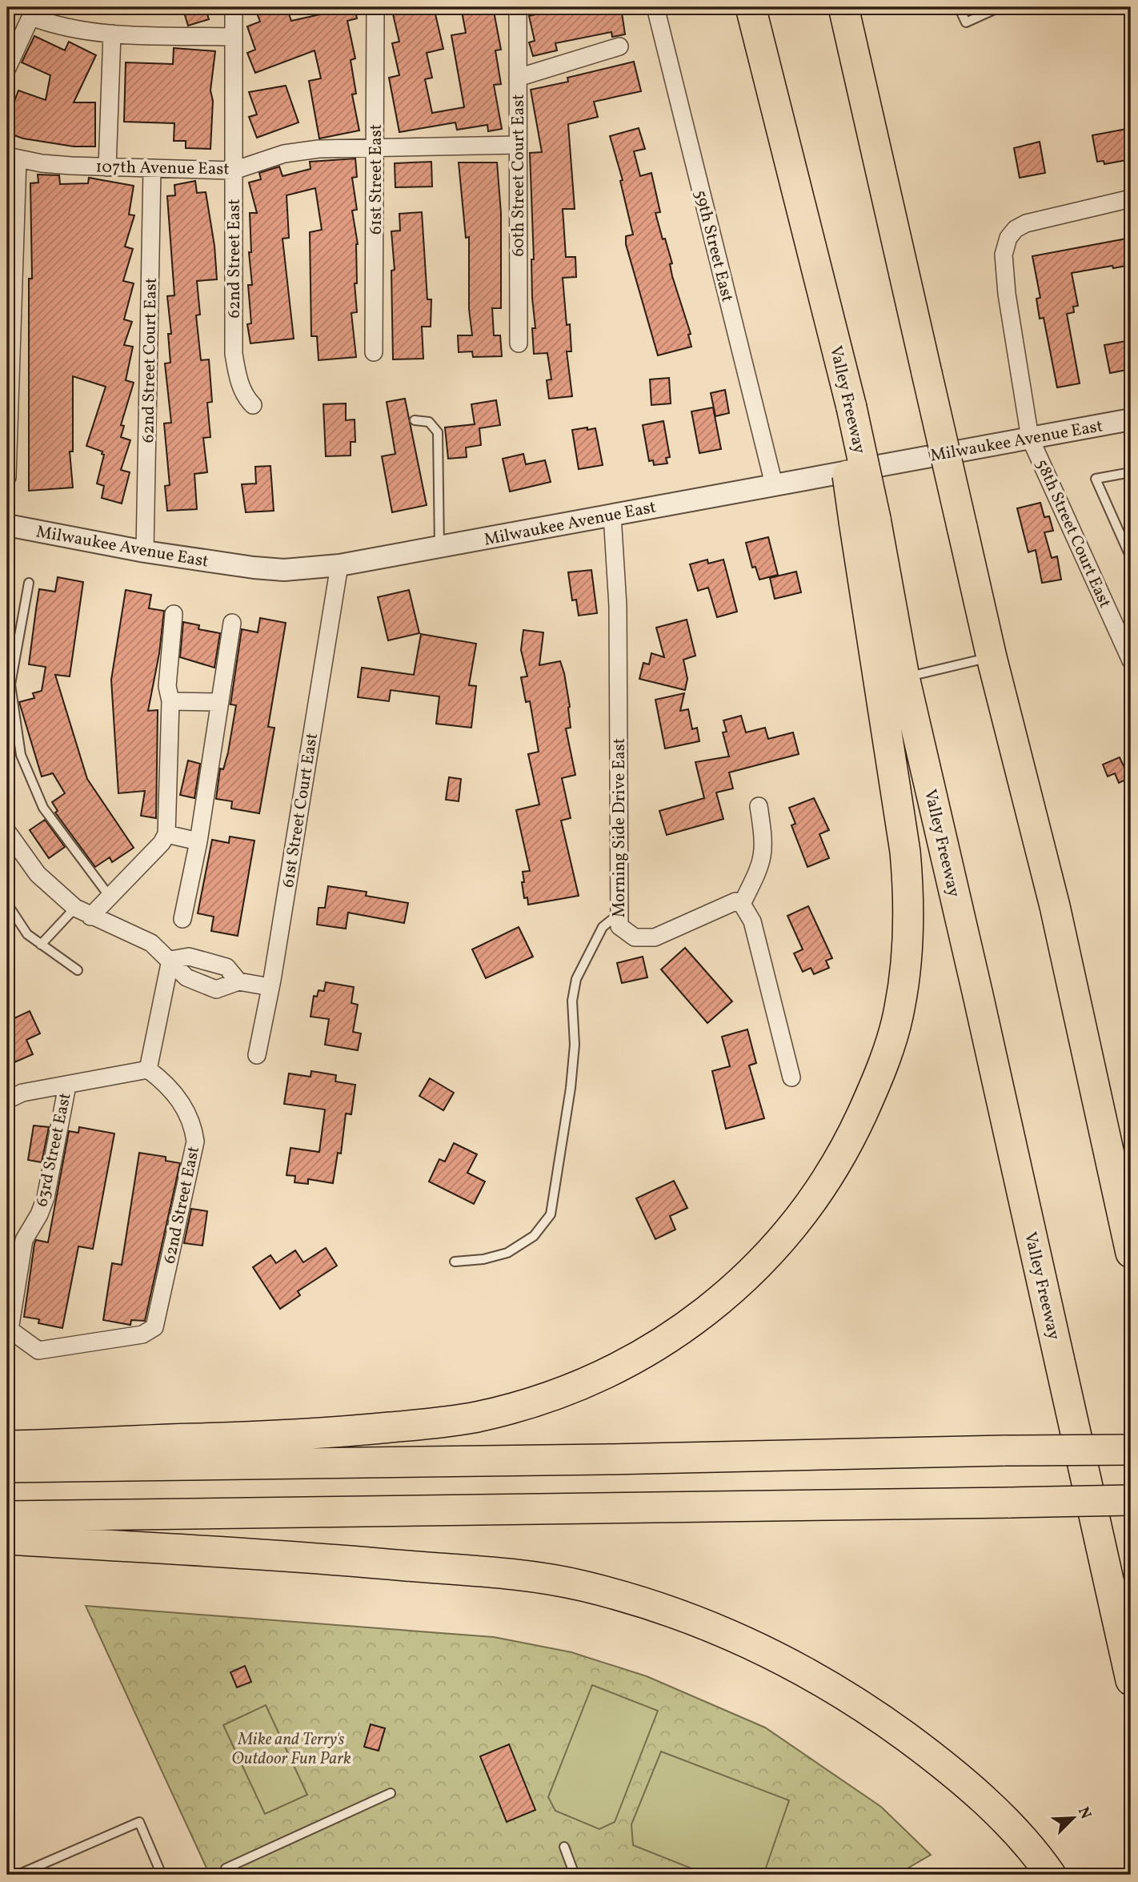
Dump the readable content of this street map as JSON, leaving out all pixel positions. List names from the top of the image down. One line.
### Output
{"streets":{"highway":["Valley Freeway"],"street":["107th Avenue East","60th Street Court East","61st Street East","59th Street East","62nd Street East","62nd Street Court East","Milwaukee Avenue East","58th Street Court East","61st Street Court East","Morning Side Drive East","63rd Street East"]},"crossings":[["107th Avenue East","60th Street Court East"],["107th Avenue East","61st Street East"],["107th Avenue East","62nd Street East"],["107th Avenue East","62nd Street Court East"],["59th Street East","Milwaukee Avenue East"],["62nd Street East","63rd Street East"],["62nd Street Court East","Milwaukee Avenue East"],["Milwaukee Avenue East","58th Street Court East"],["Milwaukee Avenue East","61st Street Court East"],["Milwaukee Avenue East","Morning Side Drive East"]],"parks":["Mike and Terry's Outdoor Fun Park"],"north":"top right"}
